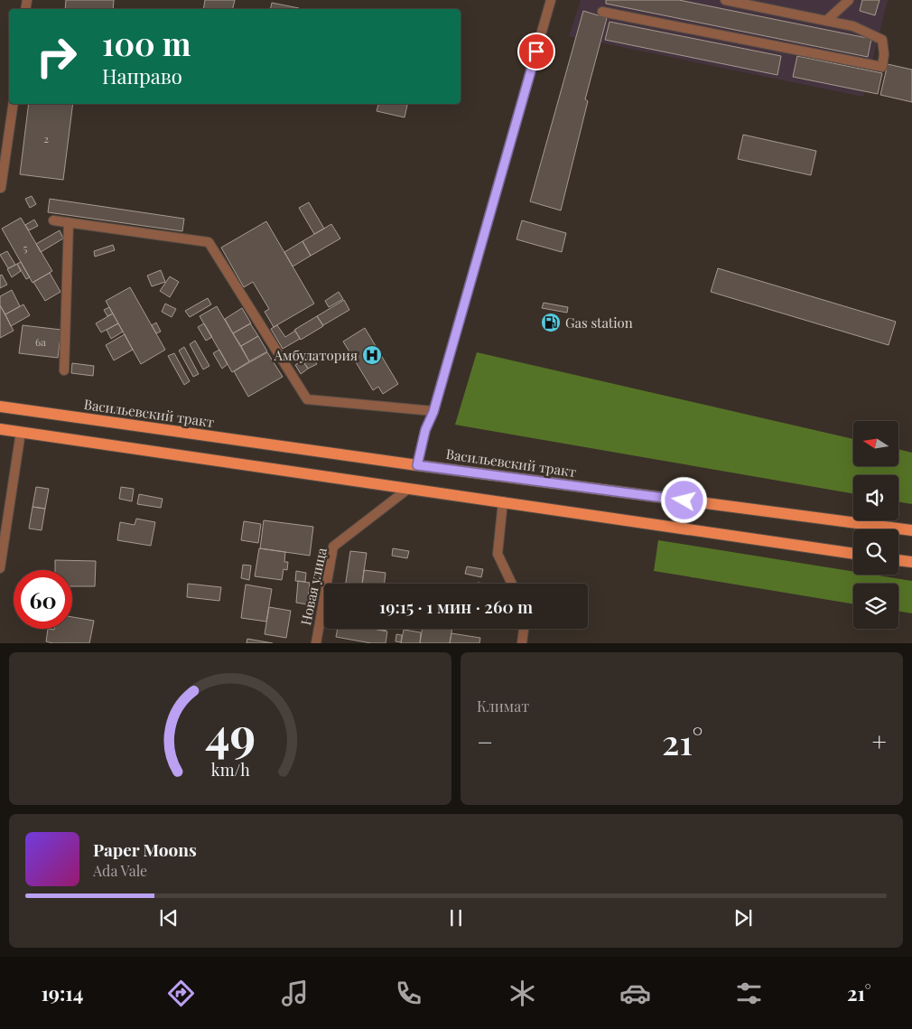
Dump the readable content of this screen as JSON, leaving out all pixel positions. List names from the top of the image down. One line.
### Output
{"streets":{"main road":["Васильевский тракт"],"street":["Новая улица"]},"places":{"fuel station":["Gas station"],"hospital":["Амбулатория"]},"house_numbers":["2","5","6а"],"north":"left","page":{"turn":["100 m","Направо"],"limit":"60","trip":"19:15 · 1 мин · 260 m","tile":"Климат","heat":["−","21°","+"],"song":["Paper Moons","Ada Vale"],"tabs":["19:14","21°"],"gauge":["49","km/h"]}}
